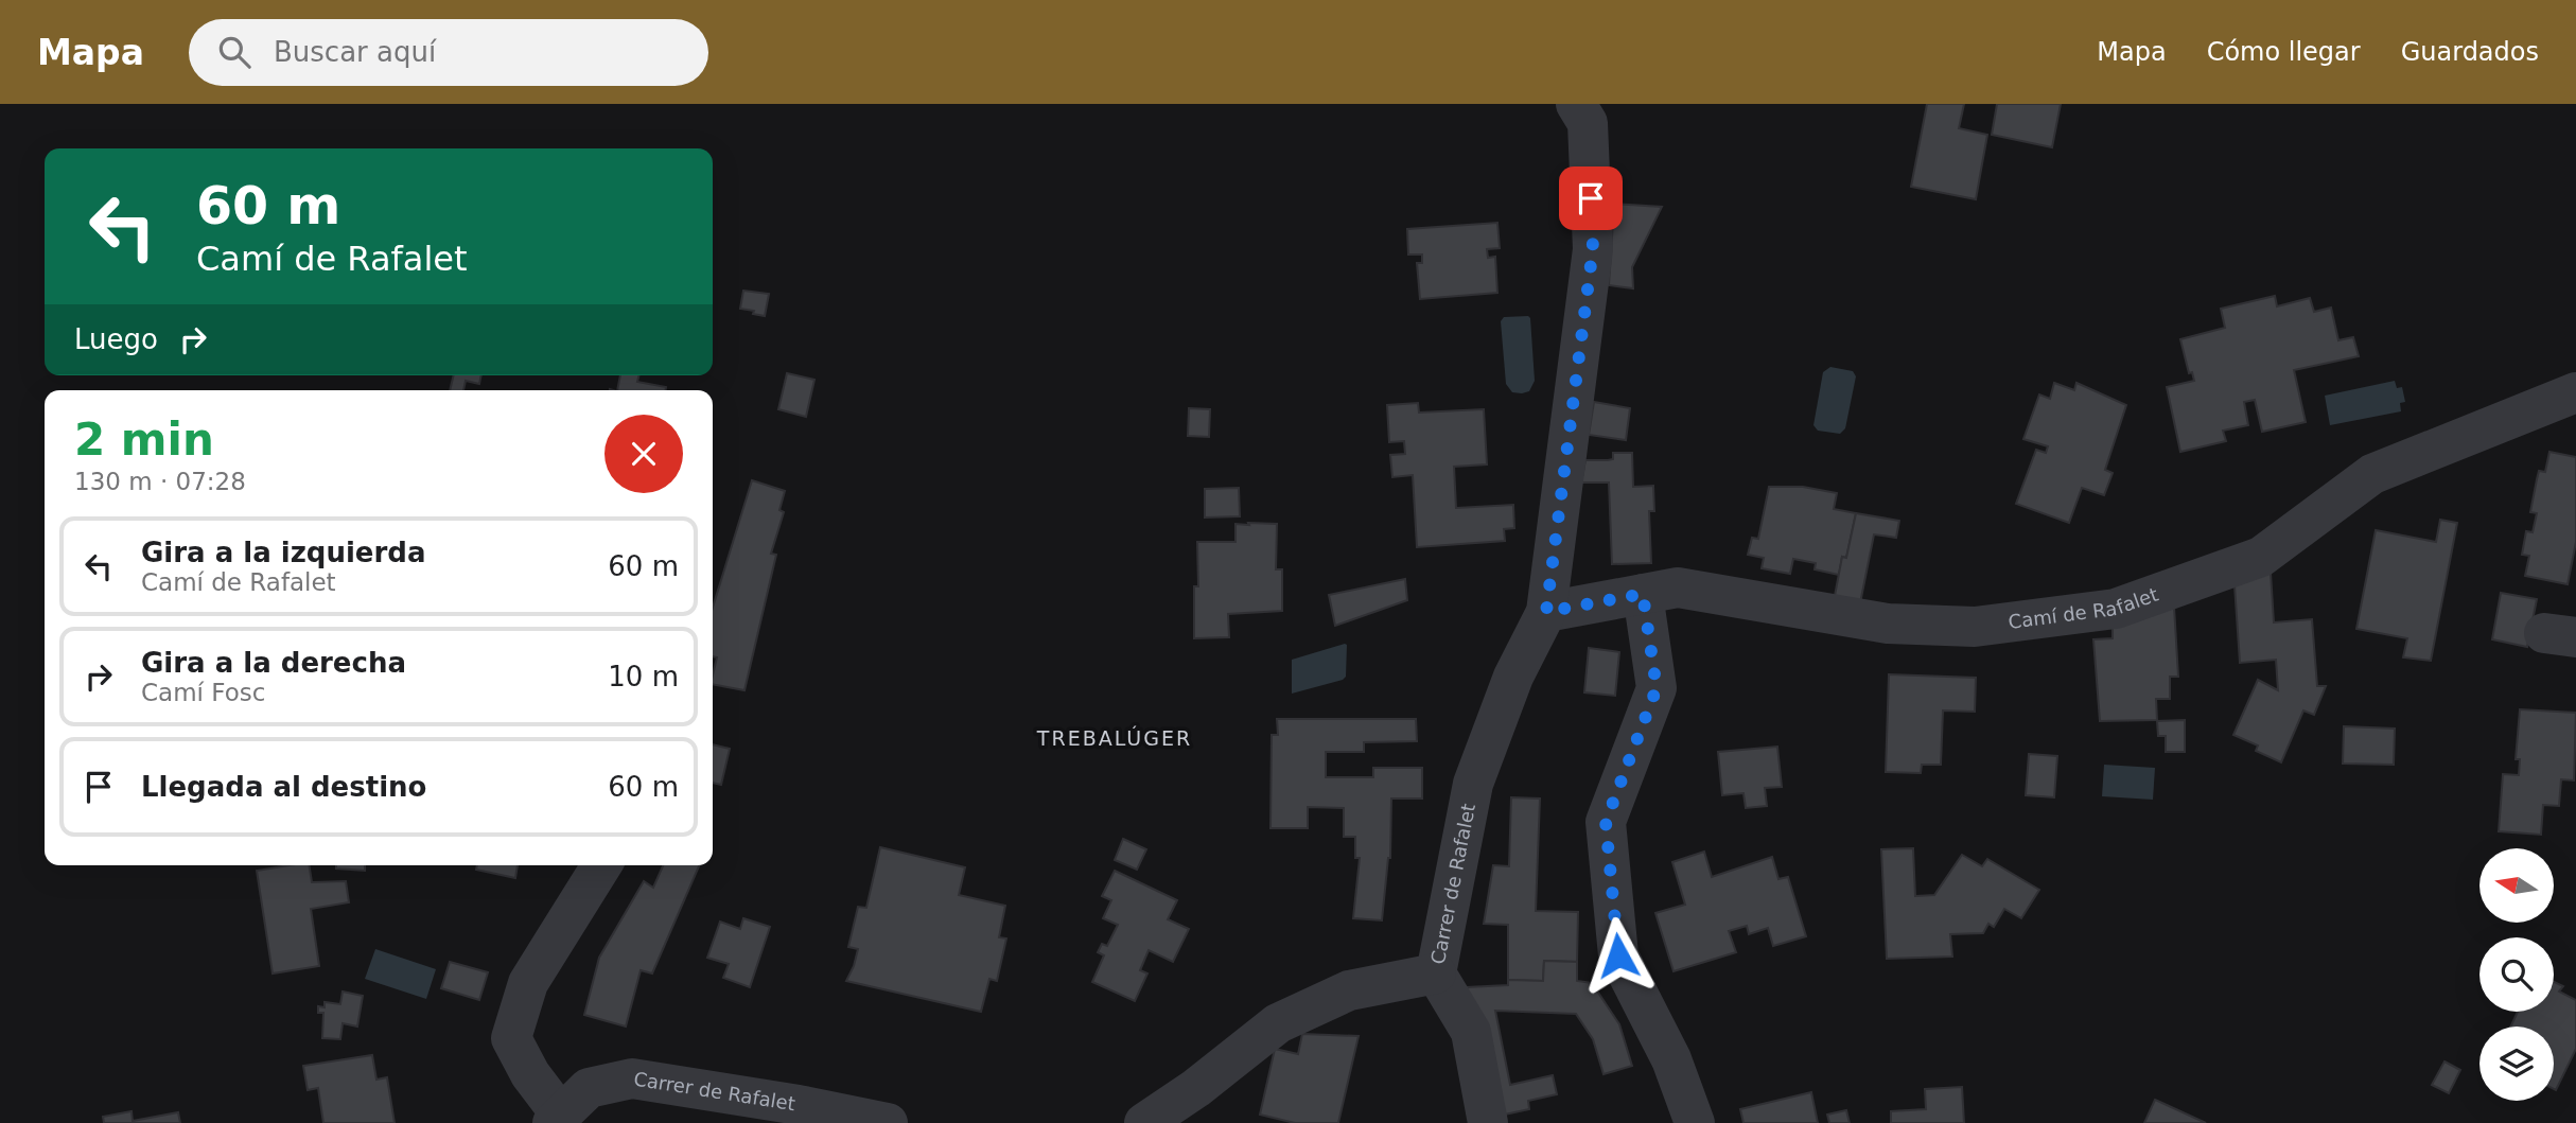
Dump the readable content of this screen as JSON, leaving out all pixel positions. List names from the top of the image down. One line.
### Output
{"streets":{"street":["Camí de Rafalet","Carrer de Rafalet"]},"crossings":[["Camí de Rafalet","Carrer de Rafalet"]],"districts":["TREBALÚGER"],"north":"left","page":{"header":"Mapa","search":"Buscar aquí","nav":["Mapa","Cómo llegar","Guardados"],"turn":["60 m","Camí de Rafalet"],"then":"Luego","heading":["2 min","130 m · 07:28"],"list":[{"name":"Gira a la izquierda","note":"Camí de Rafalet","value":"60 m"},{"name":"Gira a la derecha","note":"Camí Fosc","value":"10 m"},{"name":"Llegada al destino","value":"60 m"}]}}
